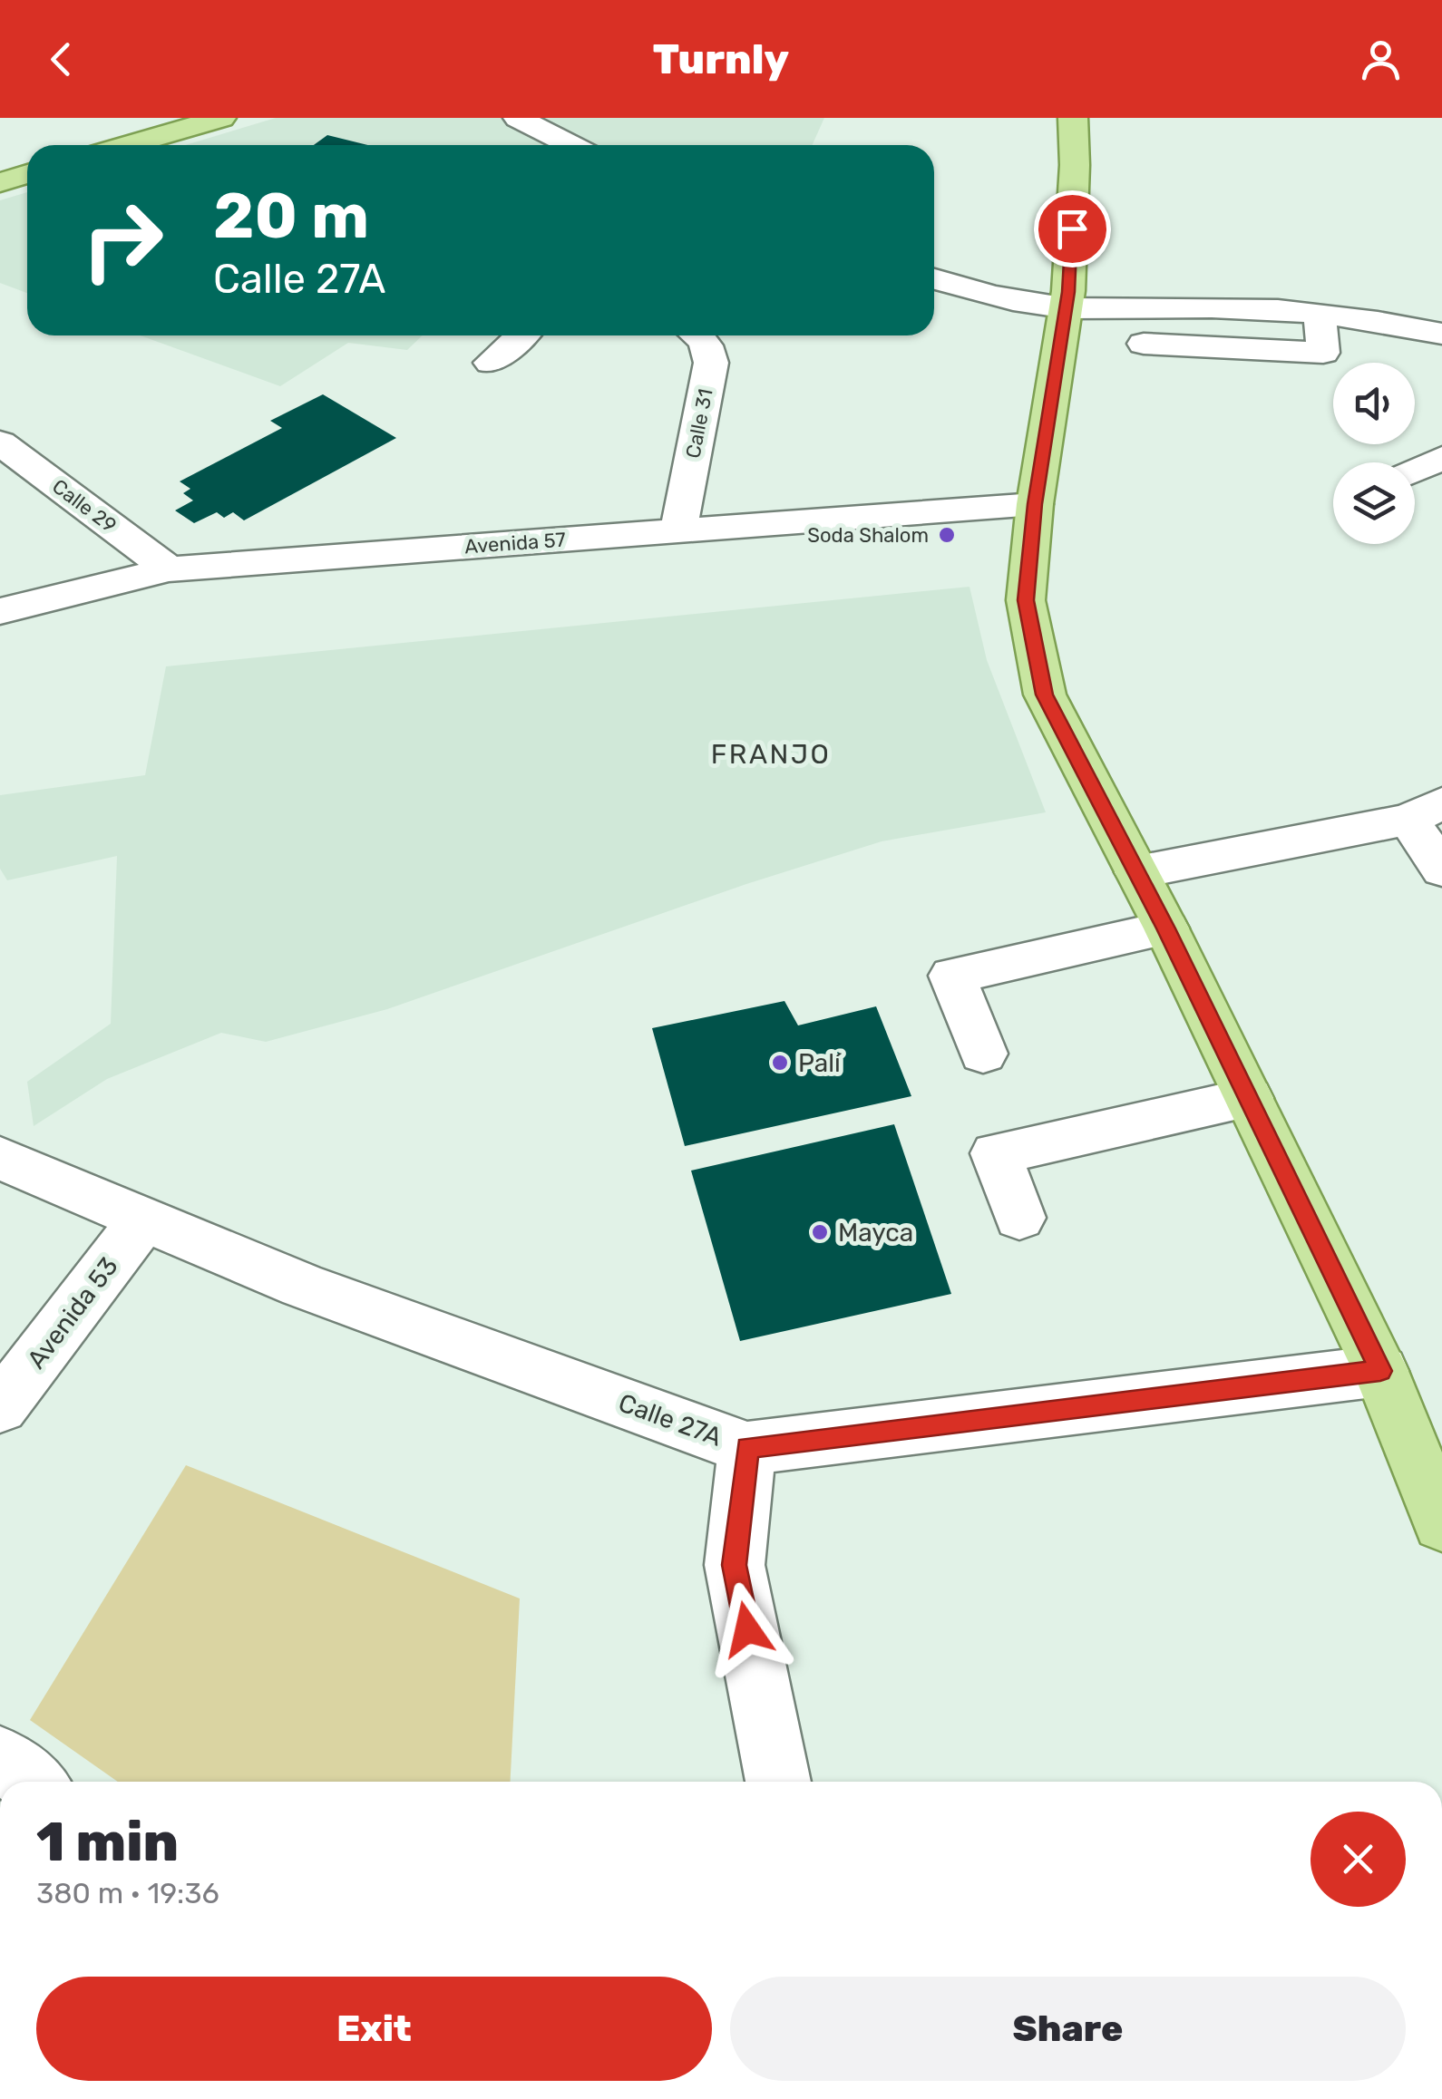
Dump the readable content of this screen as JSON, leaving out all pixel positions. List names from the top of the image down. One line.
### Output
{"streets":{"street":["Calle 31","Calle 29","Avenida 57","Avenida 53","Calle 27A"]},"crossings":[["Calle 31","Avenida 57"],["Calle 29","Avenida 57"],["Avenida 53","Calle 27A"]],"districts":["FRANJO"],"places":["Soda Shalom","Palí","Mayca"],"page":{"header":"Turnly","turn":["20 m","Calle 27A"],"heading":["1 min","380 m · 19:36"],"buttons":["Exit","Share"]}}
